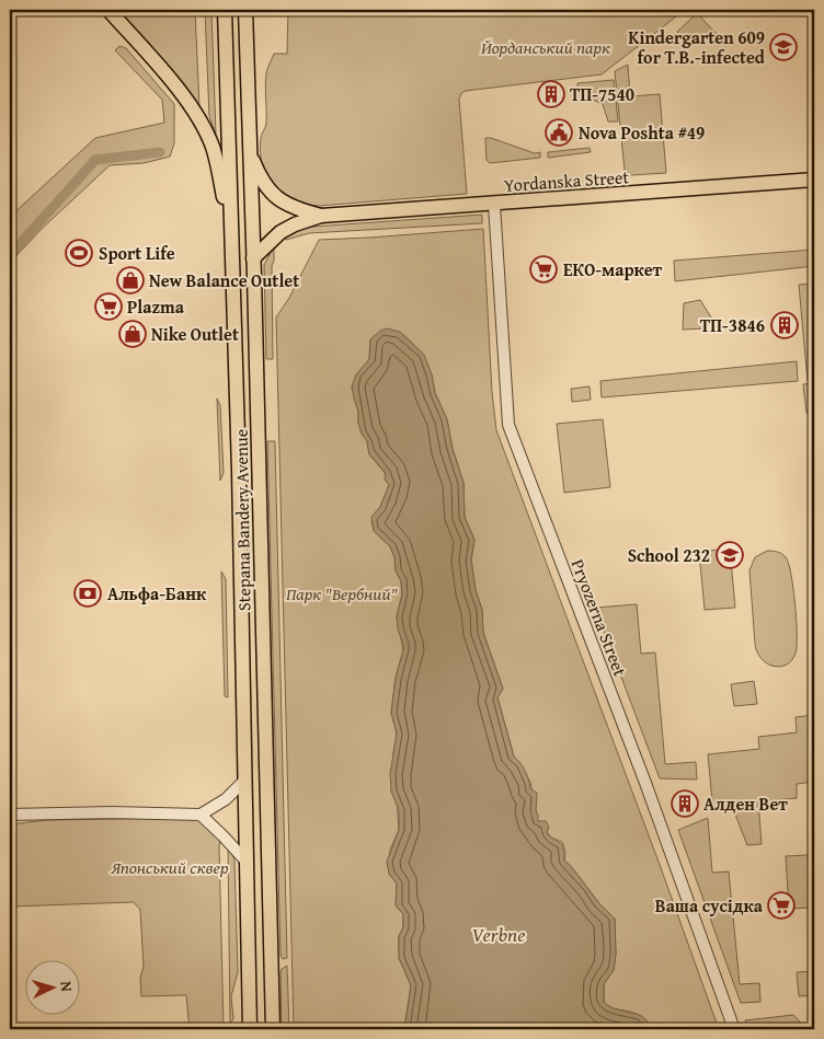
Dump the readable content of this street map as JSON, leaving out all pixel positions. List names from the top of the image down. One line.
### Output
{"streets":{"main road":["Yordanska Street","Stepana Bandery Avenue"],"street":["Pryozerna Street"]},"crossings":[["Yordanska Street","Stepana Bandery Avenue"],["Yordanska Street","Pryozerna Street"]],"water":["Verbne"],"parks":["Йорданський парк","Парк \"Вербний\"","Японський сквер"],"places":{"school or university":["Kindergarten 609 for T.B.-infected","School 232"],"building":["ТП-7540","ТП-3846","Алден Вет"],"public building":["Nova Poshta #49"],"sports":["Sport Life"],"supermarket":["ЕКО-маркет","Plazma","Ваша сусідка"],"shop":["New Balance Outlet","Nike Outlet"],"bank":["Альфа-Банк"]},"north":"right"}
